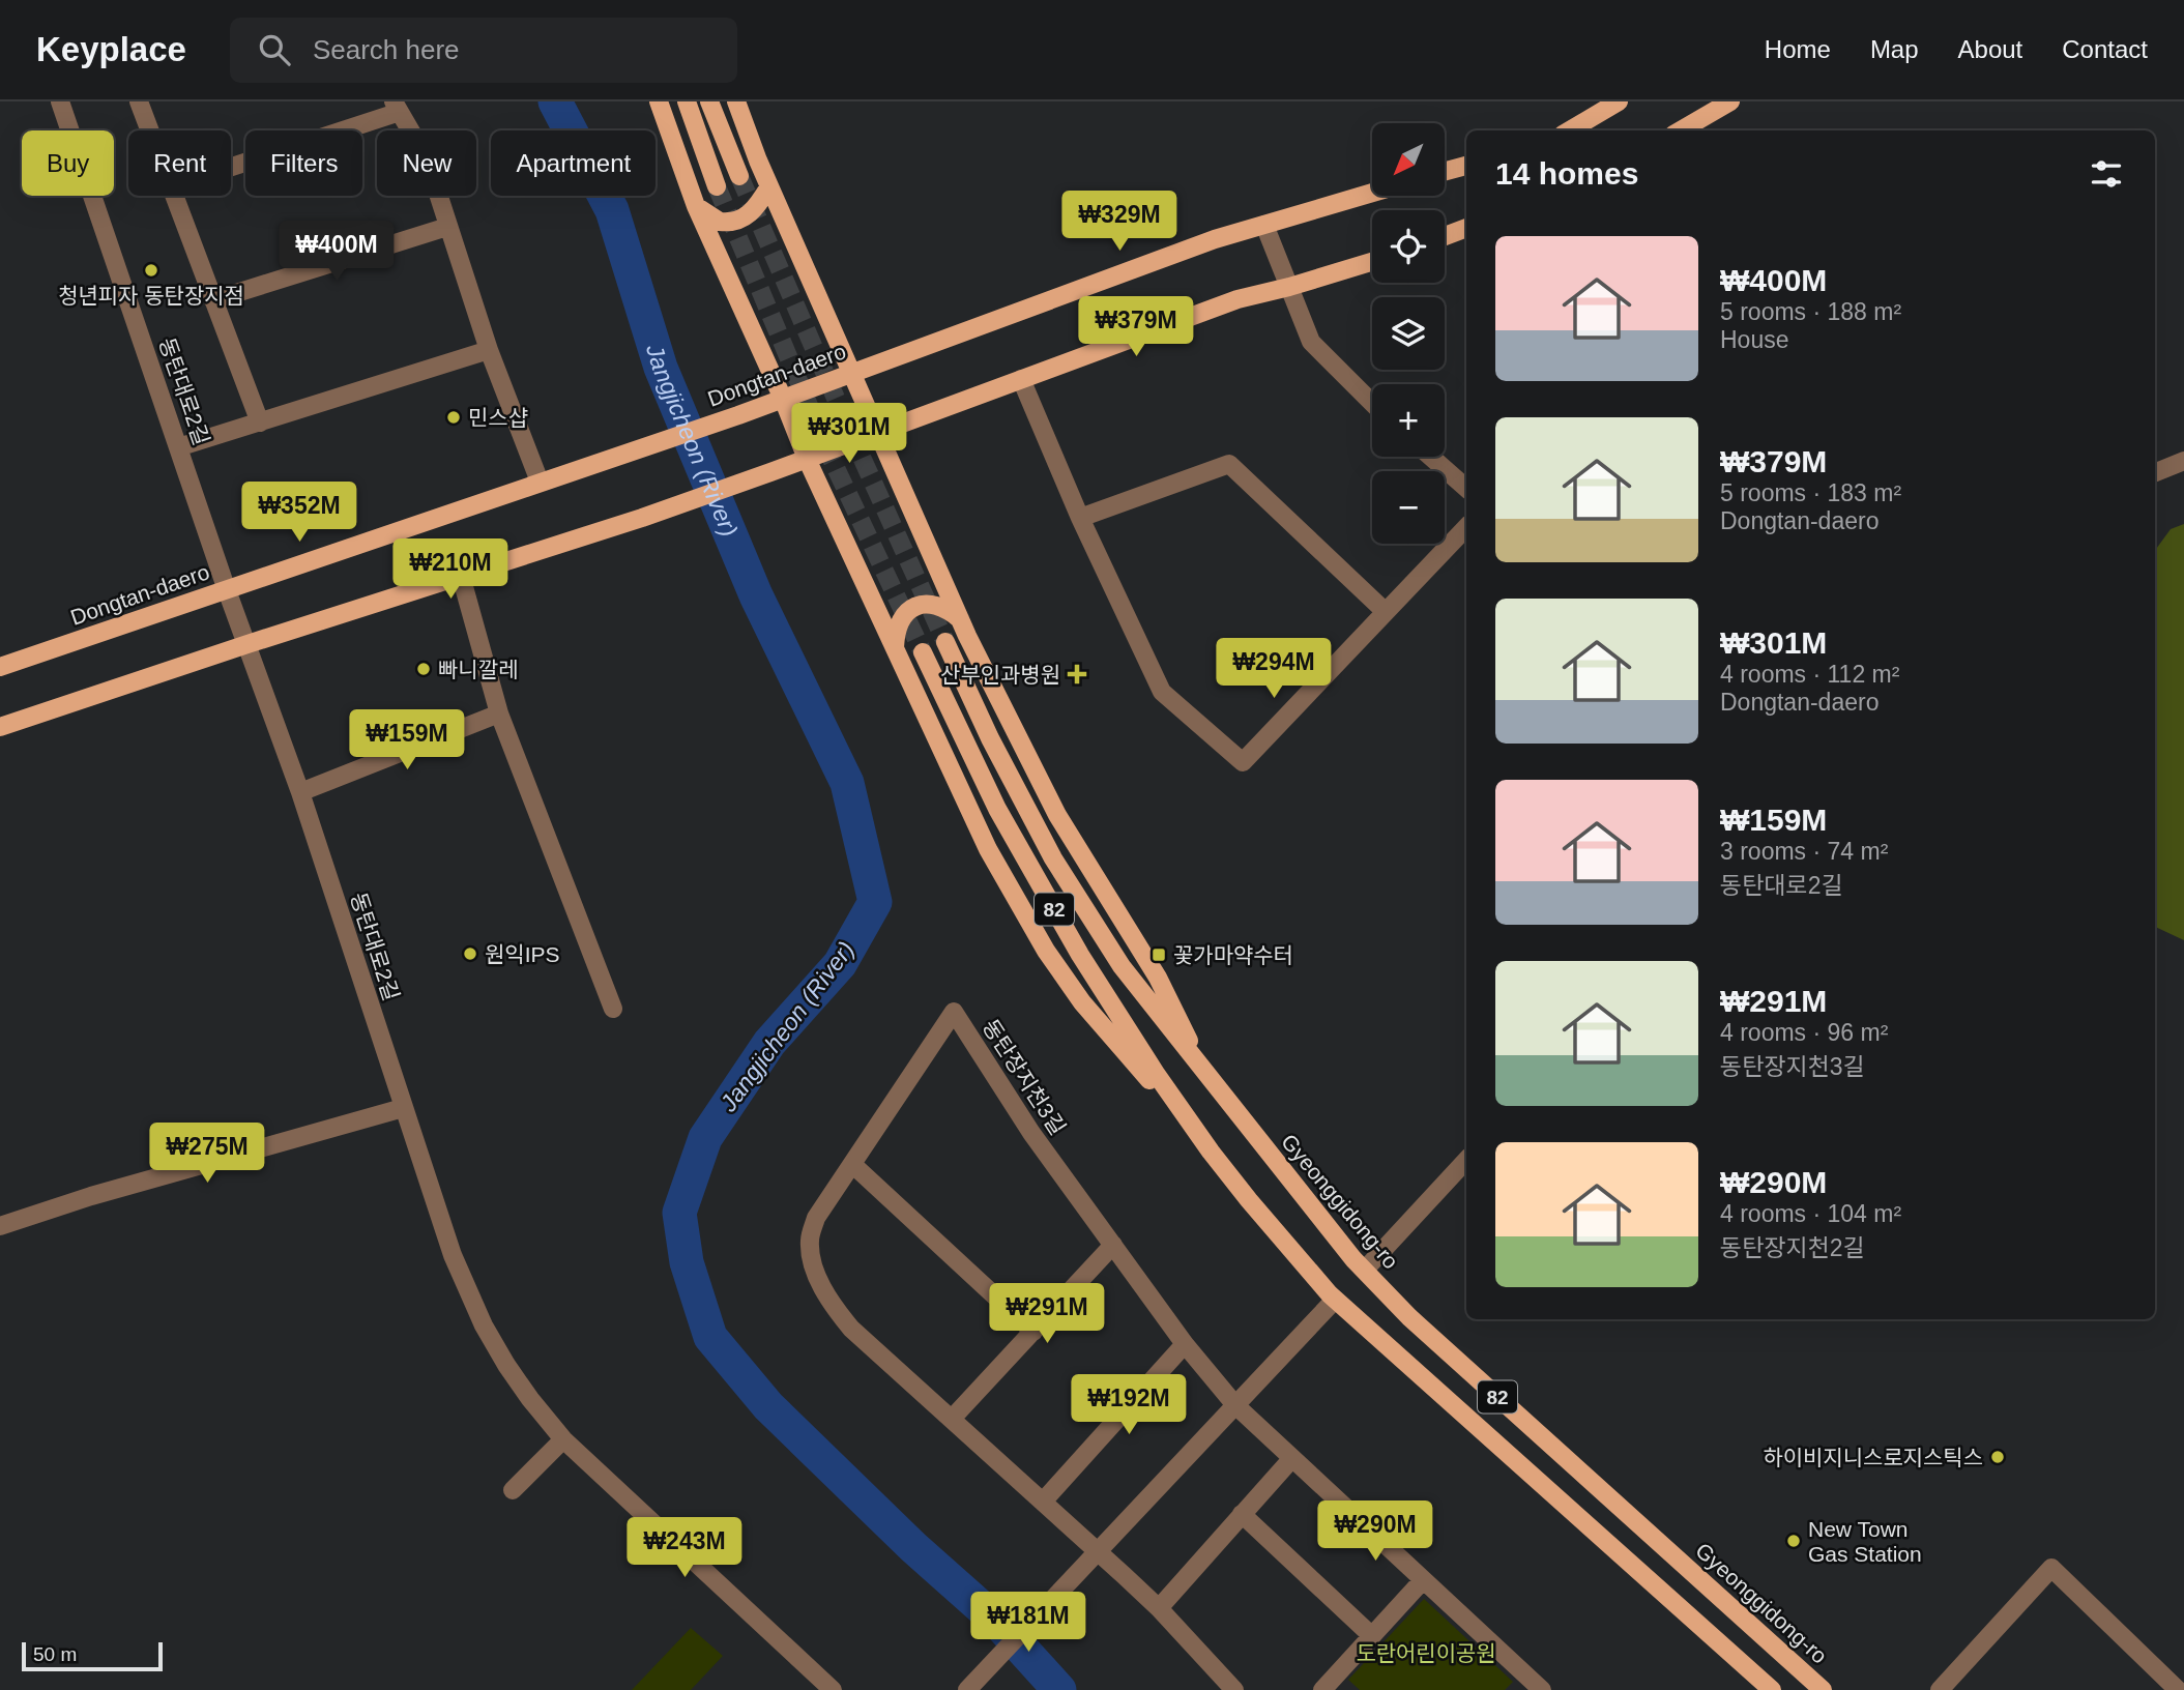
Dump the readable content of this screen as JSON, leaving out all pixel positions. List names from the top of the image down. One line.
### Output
{"streets":{"main road":["Dongtan-daero","82","Gyeonggidong-ro"],"street":["동탄대로2길","동탄장지천3길"]},"crossings":[["Dongtan-daero","동탄대로2길"]],"water":["Jangjicheon (River)"],"parks":["도란어린이공원"],"places":{"other":["청년피자 동탄장지점","민스샵","빠니깔레","원익IPS","하이비지니스로지스틱스","New Town Gas Station"],"health":["산부인과병원"],"transit":["꽃가마약수터"]},"scale_bar":"50 m","north":"bottom left","page":{"header":"Keyplace","search":"Search here","nav":["Home","Map","About","Contact"],"map_buttons":["+","−"],"chip":["Buy","Rent","Filters","New","Apartment"],"heading":"14 homes","price":["₩329M","₩400M","₩379M","₩301M","₩352M","₩210M","₩294M","₩159M","₩275M","₩291M","₩192M","₩290M","₩243M","₩181M"],"list":[{"name":"₩400M","note":"5 rooms · 188 m² · House"},{"name":"₩379M","note":"5 rooms · 183 m² · Dongtan-daero"},{"name":"₩301M","note":"4 rooms · 112 m² · Dongtan-daero"},{"name":"₩159M","note":"3 rooms · 74 m² · 동탄대로2길"},{"name":"₩291M","note":"4 rooms · 96 m² · 동탄장지천3길"},{"name":"₩290M","note":"4 rooms · 104 m² · 동탄장지천2길"}],"scale":"50 m"}}
